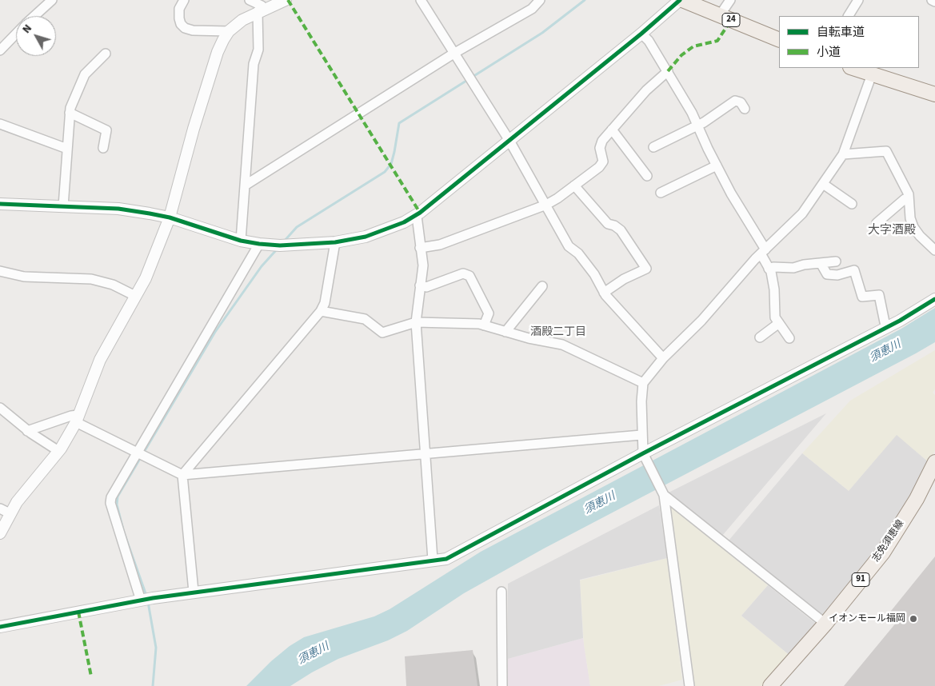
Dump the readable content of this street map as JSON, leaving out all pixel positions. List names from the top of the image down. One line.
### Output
{"streets":{"main road":["24","志免須恵線","91"]},"districts":["大字酒殿","酒殿二丁目"],"water":["須恵川"],"places":["イオンモール福岡"],"legend":["自転車道","小道"],"north":"top left"}
